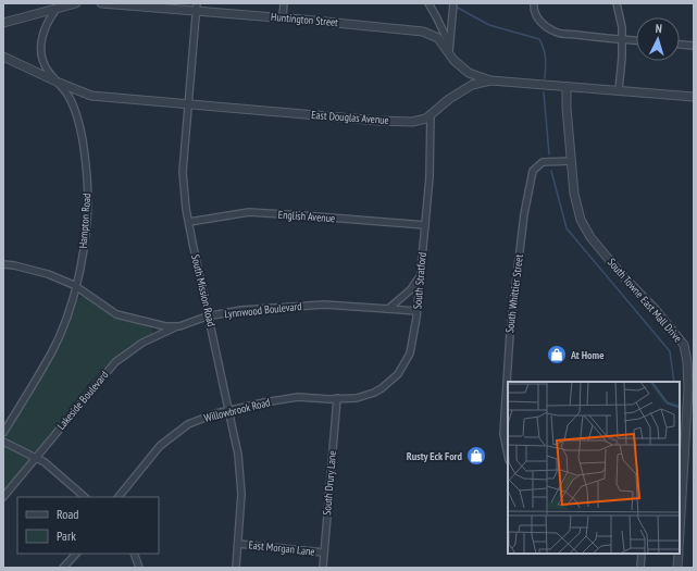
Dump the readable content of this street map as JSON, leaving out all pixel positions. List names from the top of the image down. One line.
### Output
{"streets":{"street":["Huntington Street","East Douglas Avenue","English Avenue","Hampton Road","South Stratford","South Mission Road","South Whittier Street","South Towne East Mall Drive","Lynnwood Boulevard","Lakeside Boulevard","Willowbrook Road","South Drury Lane","East Morgan Lane"]},"crossings":[["Huntington Street","East Douglas Avenue"],["Huntington Street","South Mission Road"],["East Douglas Avenue","Hampton Road"],["East Douglas Avenue","South Stratford"],["East Douglas Avenue","South Mission Road"],["East Douglas Avenue","South Towne East Mall Drive"],["English Avenue","South Stratford"],["English Avenue","South Mission Road"],["Hampton Road","Lynnwood Boulevard"],["South Stratford","Lynnwood Boulevard"],["South Stratford","Willowbrook Road"],["South Stratford","South Drury Lane"],["South Mission Road","Lynnwood Boulevard"],["South Mission Road","Willowbrook Road"],["South Mission Road","East Morgan Lane"],["South Whittier Street","South Towne East Mall Drive"],["Lynnwood Boulevard","Lakeside Boulevard"],["Willowbrook Road","South Drury Lane"],["South Drury Lane","East Morgan Lane"]],"places":{"shop":["At Home","Rusty Eck Ford"]},"legend":["Road","Park"],"north":"top"}
